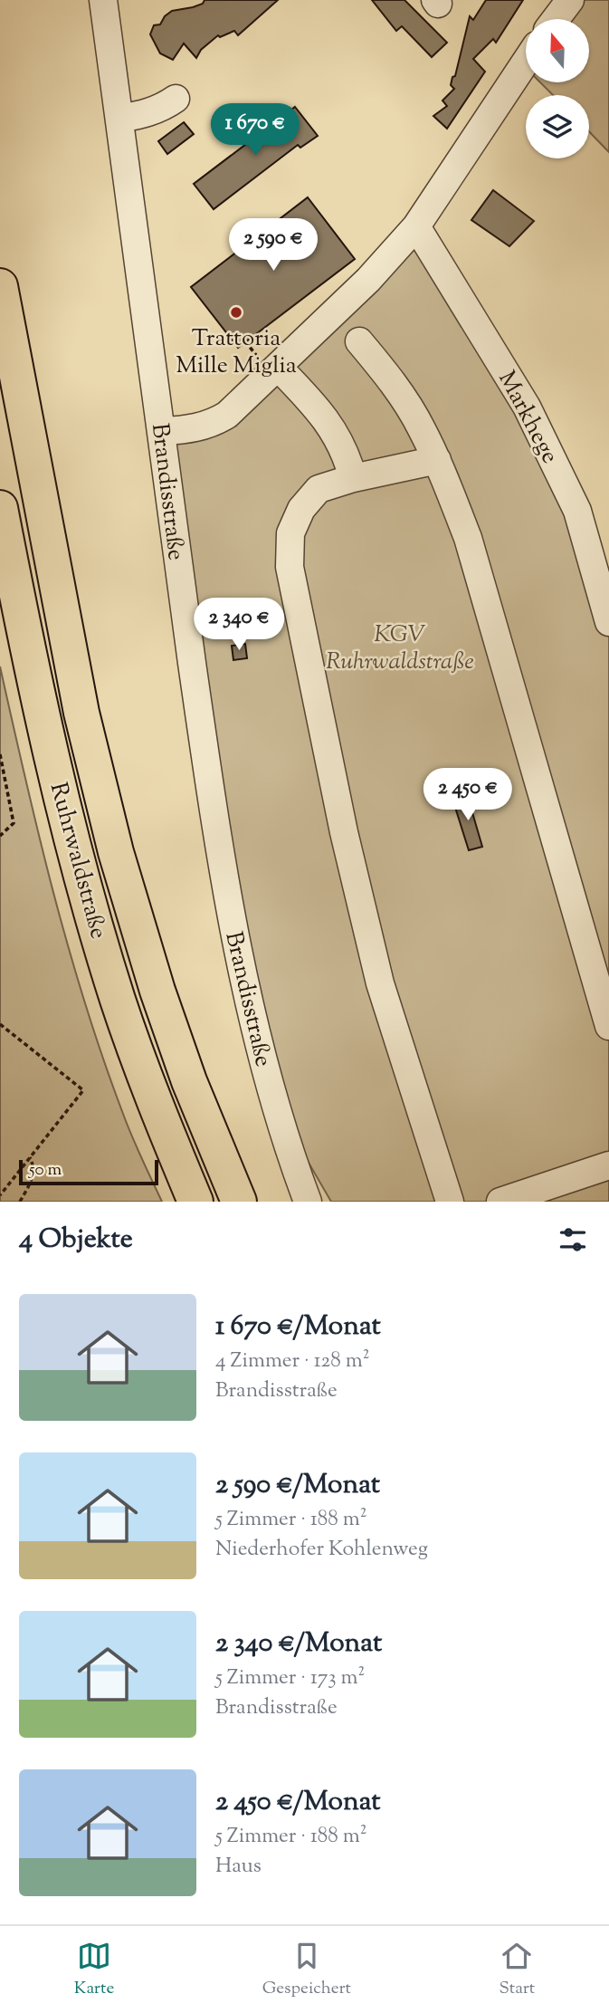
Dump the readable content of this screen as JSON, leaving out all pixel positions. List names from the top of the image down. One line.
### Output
{"streets":{"highway":["Ruhrwaldstraße"],"street":["Markhege","Brandisstraße"]},"parks":["KGV Ruhrwaldstraße"],"places":["Trattoria Mille Miglia"],"scale_bar":"50 m","north":"top","page":{"price":["1 670 €","2 590 €","2 340 €","2 450 €"],"scale":"50 m","heading":"4 Objekte","list":[{"name":"1 670 €/Monat","note":"4 Zimmer · 128 m² · Brandisstraße"},{"name":"2 590 €/Monat","note":"5 Zimmer · 188 m² · Niederhofer Kohlenweg"},{"name":"2 340 €/Monat","note":"5 Zimmer · 173 m² · Brandisstraße"},{"name":"2 450 €/Monat","note":"5 Zimmer · 188 m² · Haus"}],"tabs":["Karte","Gespeichert","Start"]}}
